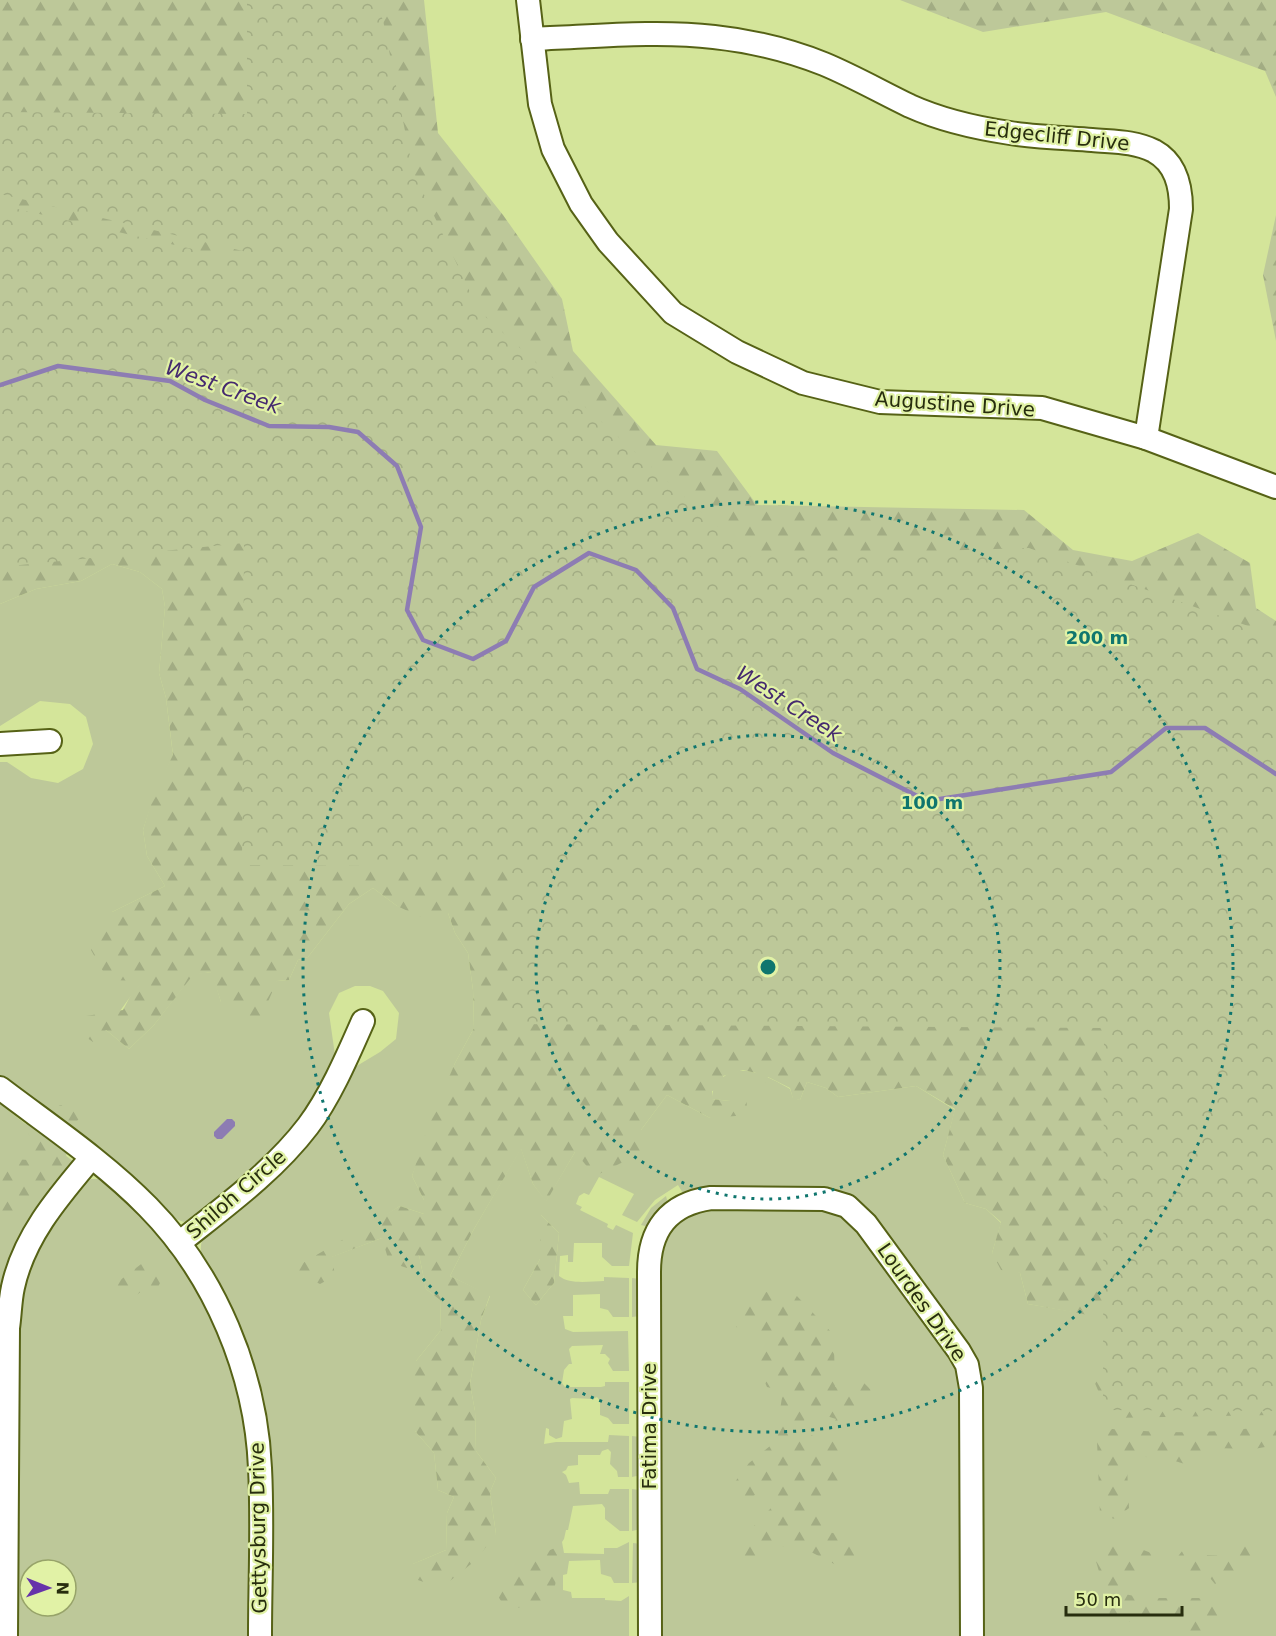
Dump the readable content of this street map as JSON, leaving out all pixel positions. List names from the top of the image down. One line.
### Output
{"streets":{"street":["Edgecliff Drive","Augustine Drive","Shiloh Circle","Lourdes Drive","Fatima Drive","Gettysburg Drive"]},"crossings":[["Edgecliff Drive","Augustine Drive"],["Shiloh Circle","Gettysburg Drive"],["Lourdes Drive","Fatima Drive"]],"water":["West Creek"],"scale_bar":"50 m","north":"right","rings":["200 m","100 m"]}
